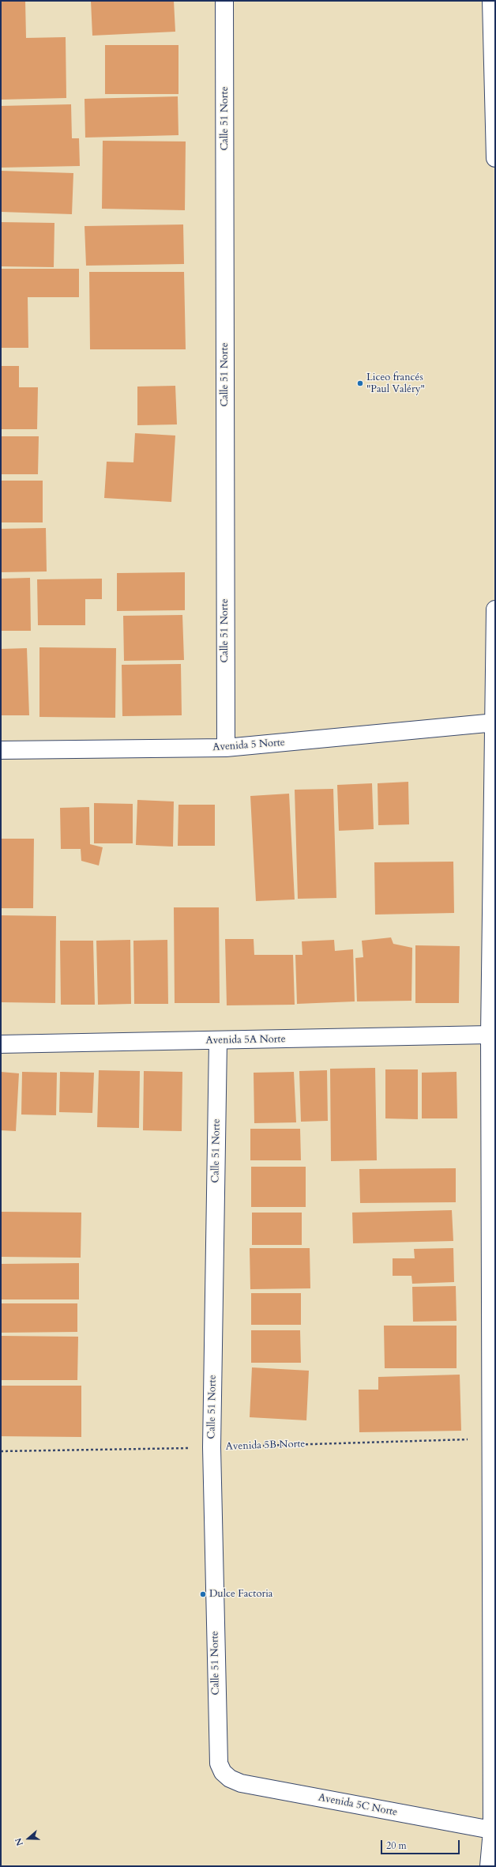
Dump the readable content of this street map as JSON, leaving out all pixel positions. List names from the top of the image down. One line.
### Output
{"streets":{"street":["Calle 51 Norte","Avenida 5 Norte","Avenida 5A Norte","Avenida 5C Norte"],"path":["Avenida 5B Norte"]},"crossings":[["Calle 51 Norte","Avenida 5 Norte"],["Calle 51 Norte","Avenida 5A Norte"],["Calle 51 Norte","Avenida 5B Norte"],["Calle 51 Norte","Avenida 5C Norte"]],"places":["Liceo francés \"Paul Valéry\"","Dulce Factoria"],"scale_bar":"20 m","north":"left"}
